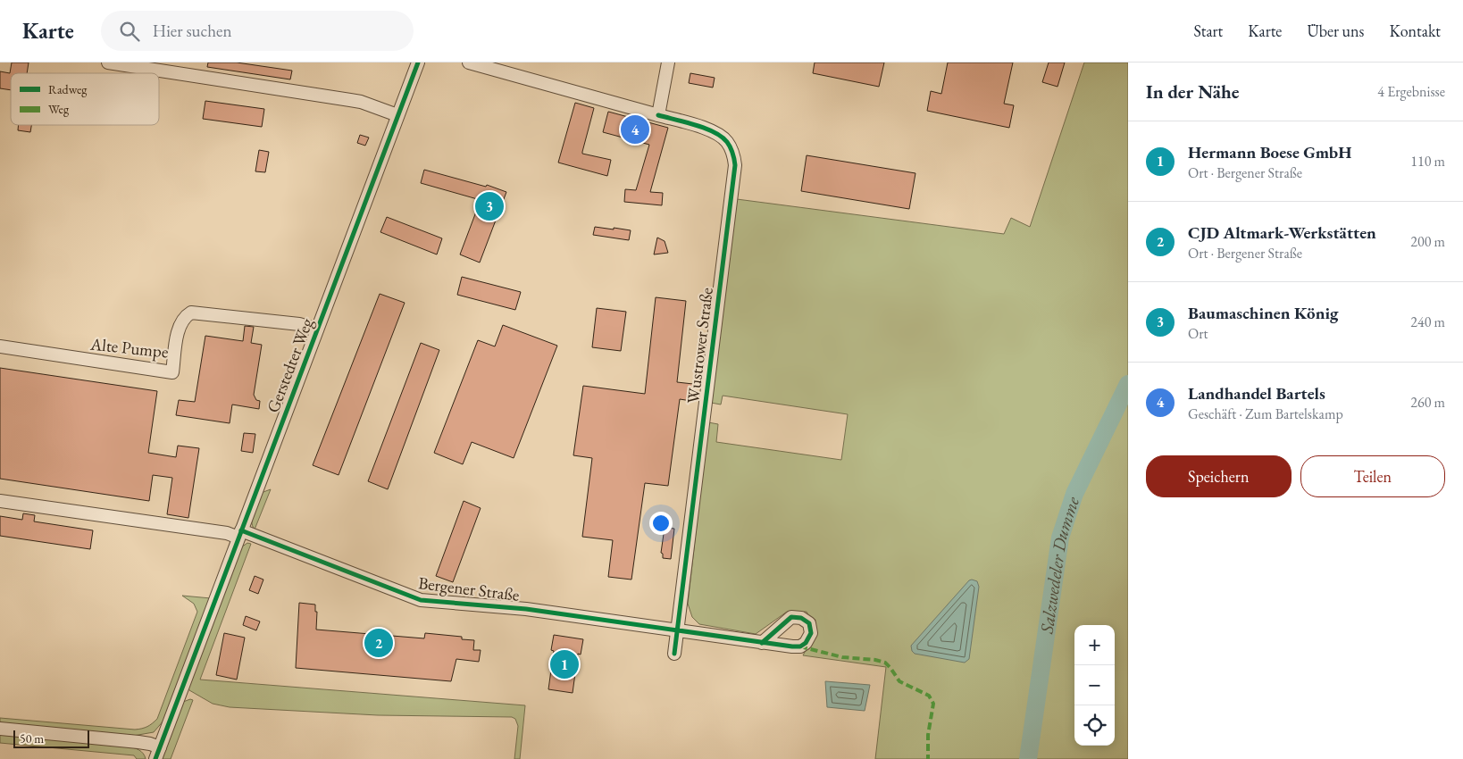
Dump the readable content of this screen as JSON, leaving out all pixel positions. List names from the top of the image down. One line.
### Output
{"streets":{"street":["Wustrower Straße","Alte Pumpe","Gerstedter Weg","Bergener Straße"]},"crossings":[["Wustrower Straße","Bergener Straße"],["Alte Pumpe","Gerstedter Weg"],["Gerstedter Weg","Bergener Straße"]],"water":["Salzwedeler Dumme"],"legend":["Radweg","Weg"],"scale_bar":"50 m","page":{"header":"Karte","search":"Hier suchen","nav":["Start","Karte","Über uns","Kontakt"],"heading":["In der Nähe","4 Ergebnisse"],"pins":["4","3","2","1"],"list":[{"mark":"1","name":"Hermann Boese GmbH","note":"Ort · Bergener Straße","value":"110 m"},{"mark":"2","name":"CJD Altmark-Werkstätten","note":"Ort · Bergener Straße","value":"200 m"},{"mark":"3","name":"Baumaschinen König","note":"Ort","value":"240 m"},{"mark":"4","name":"Landhandel Bartels","note":"Geschäft · Zum Bartelskamp","value":"260 m"}],"buttons":["Speichern","Teilen"],"map_buttons":["+","−"],"scale":"50 m"}}
